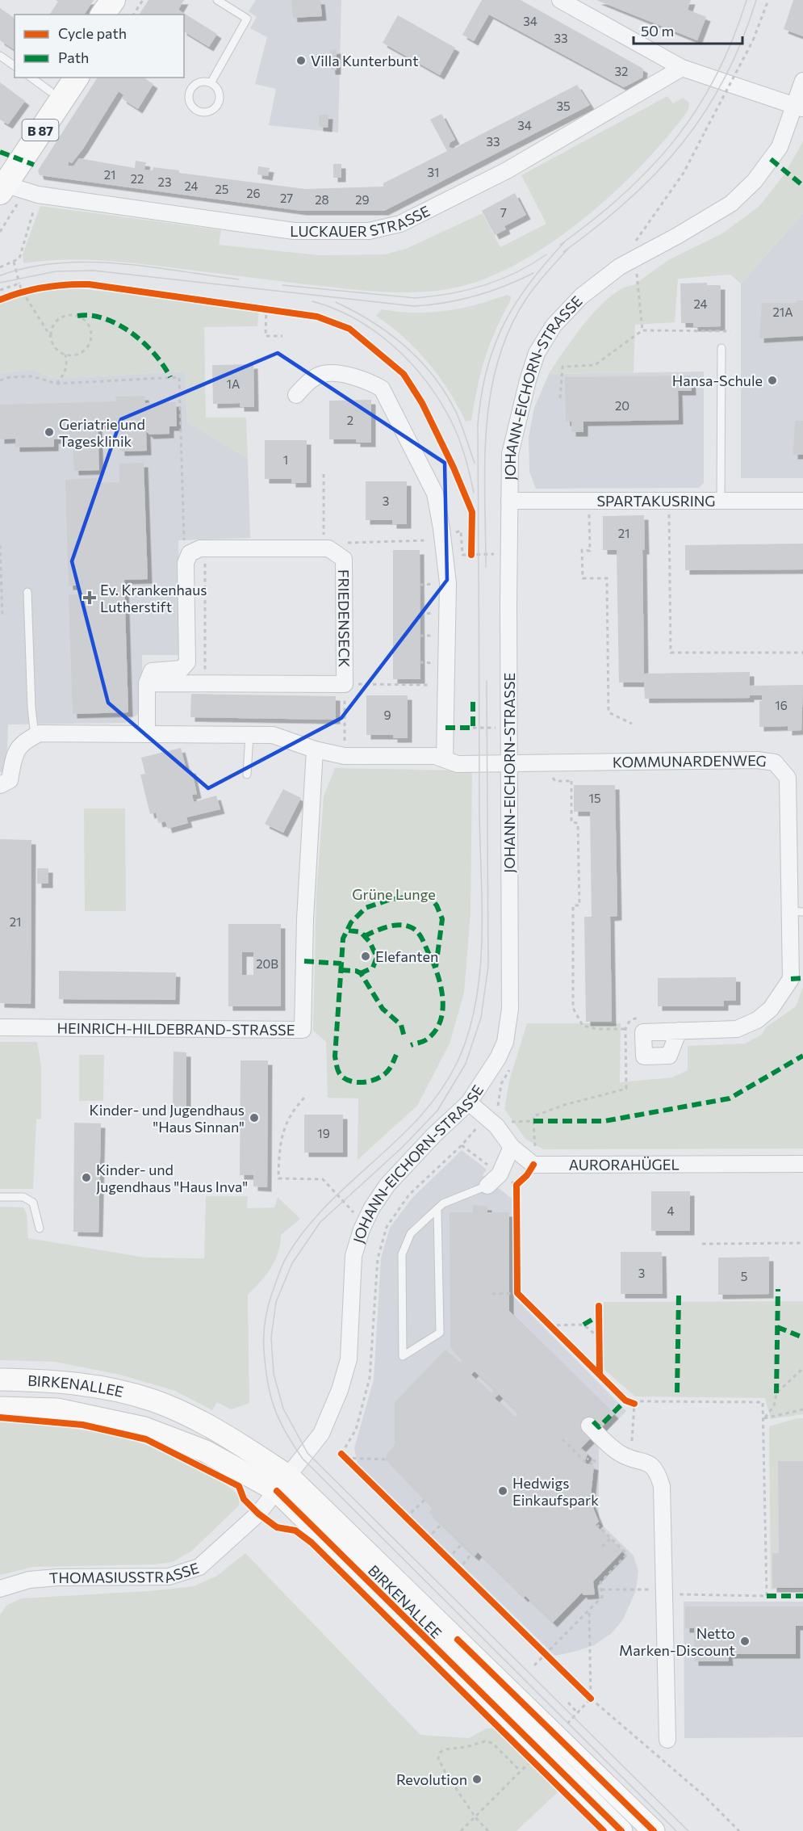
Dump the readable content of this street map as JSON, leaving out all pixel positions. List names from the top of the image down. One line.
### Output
{"streets":{"main road":["B 87"],"street":["LUCKAUER STRASSE","JOHANN-EICHORN-STRASSE","SPARTAKUSRING","FRIEDENSECK","KOMMUNARDENWEG","HEINRICH-HILDEBRAND-STRASSE","AURORAHÜGEL","BIRKENALLEE","THOMASIUSSTRASSE"]},"crossings":[["B 87","LUCKAUER STRASSE"],["JOHANN-EICHORN-STRASSE","SPARTAKUSRING"],["JOHANN-EICHORN-STRASSE","KOMMUNARDENWEG"],["JOHANN-EICHORN-STRASSE","AURORAHÜGEL"],["JOHANN-EICHORN-STRASSE","BIRKENALLEE"],["JOHANN-EICHORN-STRASSE","THOMASIUSSTRASSE"],["BIRKENALLEE","THOMASIUSSTRASSE"]],"parks":["Grüne Lunge"],"places":{"other":["Villa Kunterbunt","Hansa-Schule","Geriatrie und Tagesklinik","Elefanten","Kinder- und Jugendhaus \"Haus Sinnan\"","Kinder- und Jugendhaus \"Haus Inva\"","Hedwigs Einkaufspark","Netto Marken-Discount","Revolution"],"health":["Ev. Krankenhaus Lutherstift"]},"house_numbers":["34","33","32","35","34","33","31","21","22","23","24","25","26","27","28","29","7","24","21A","1A","20","2","1","3","21","16","9","15","21","20B","19","4","3","5"],"legend":["Cycle path","Path"],"scale_bar":"50 m"}
